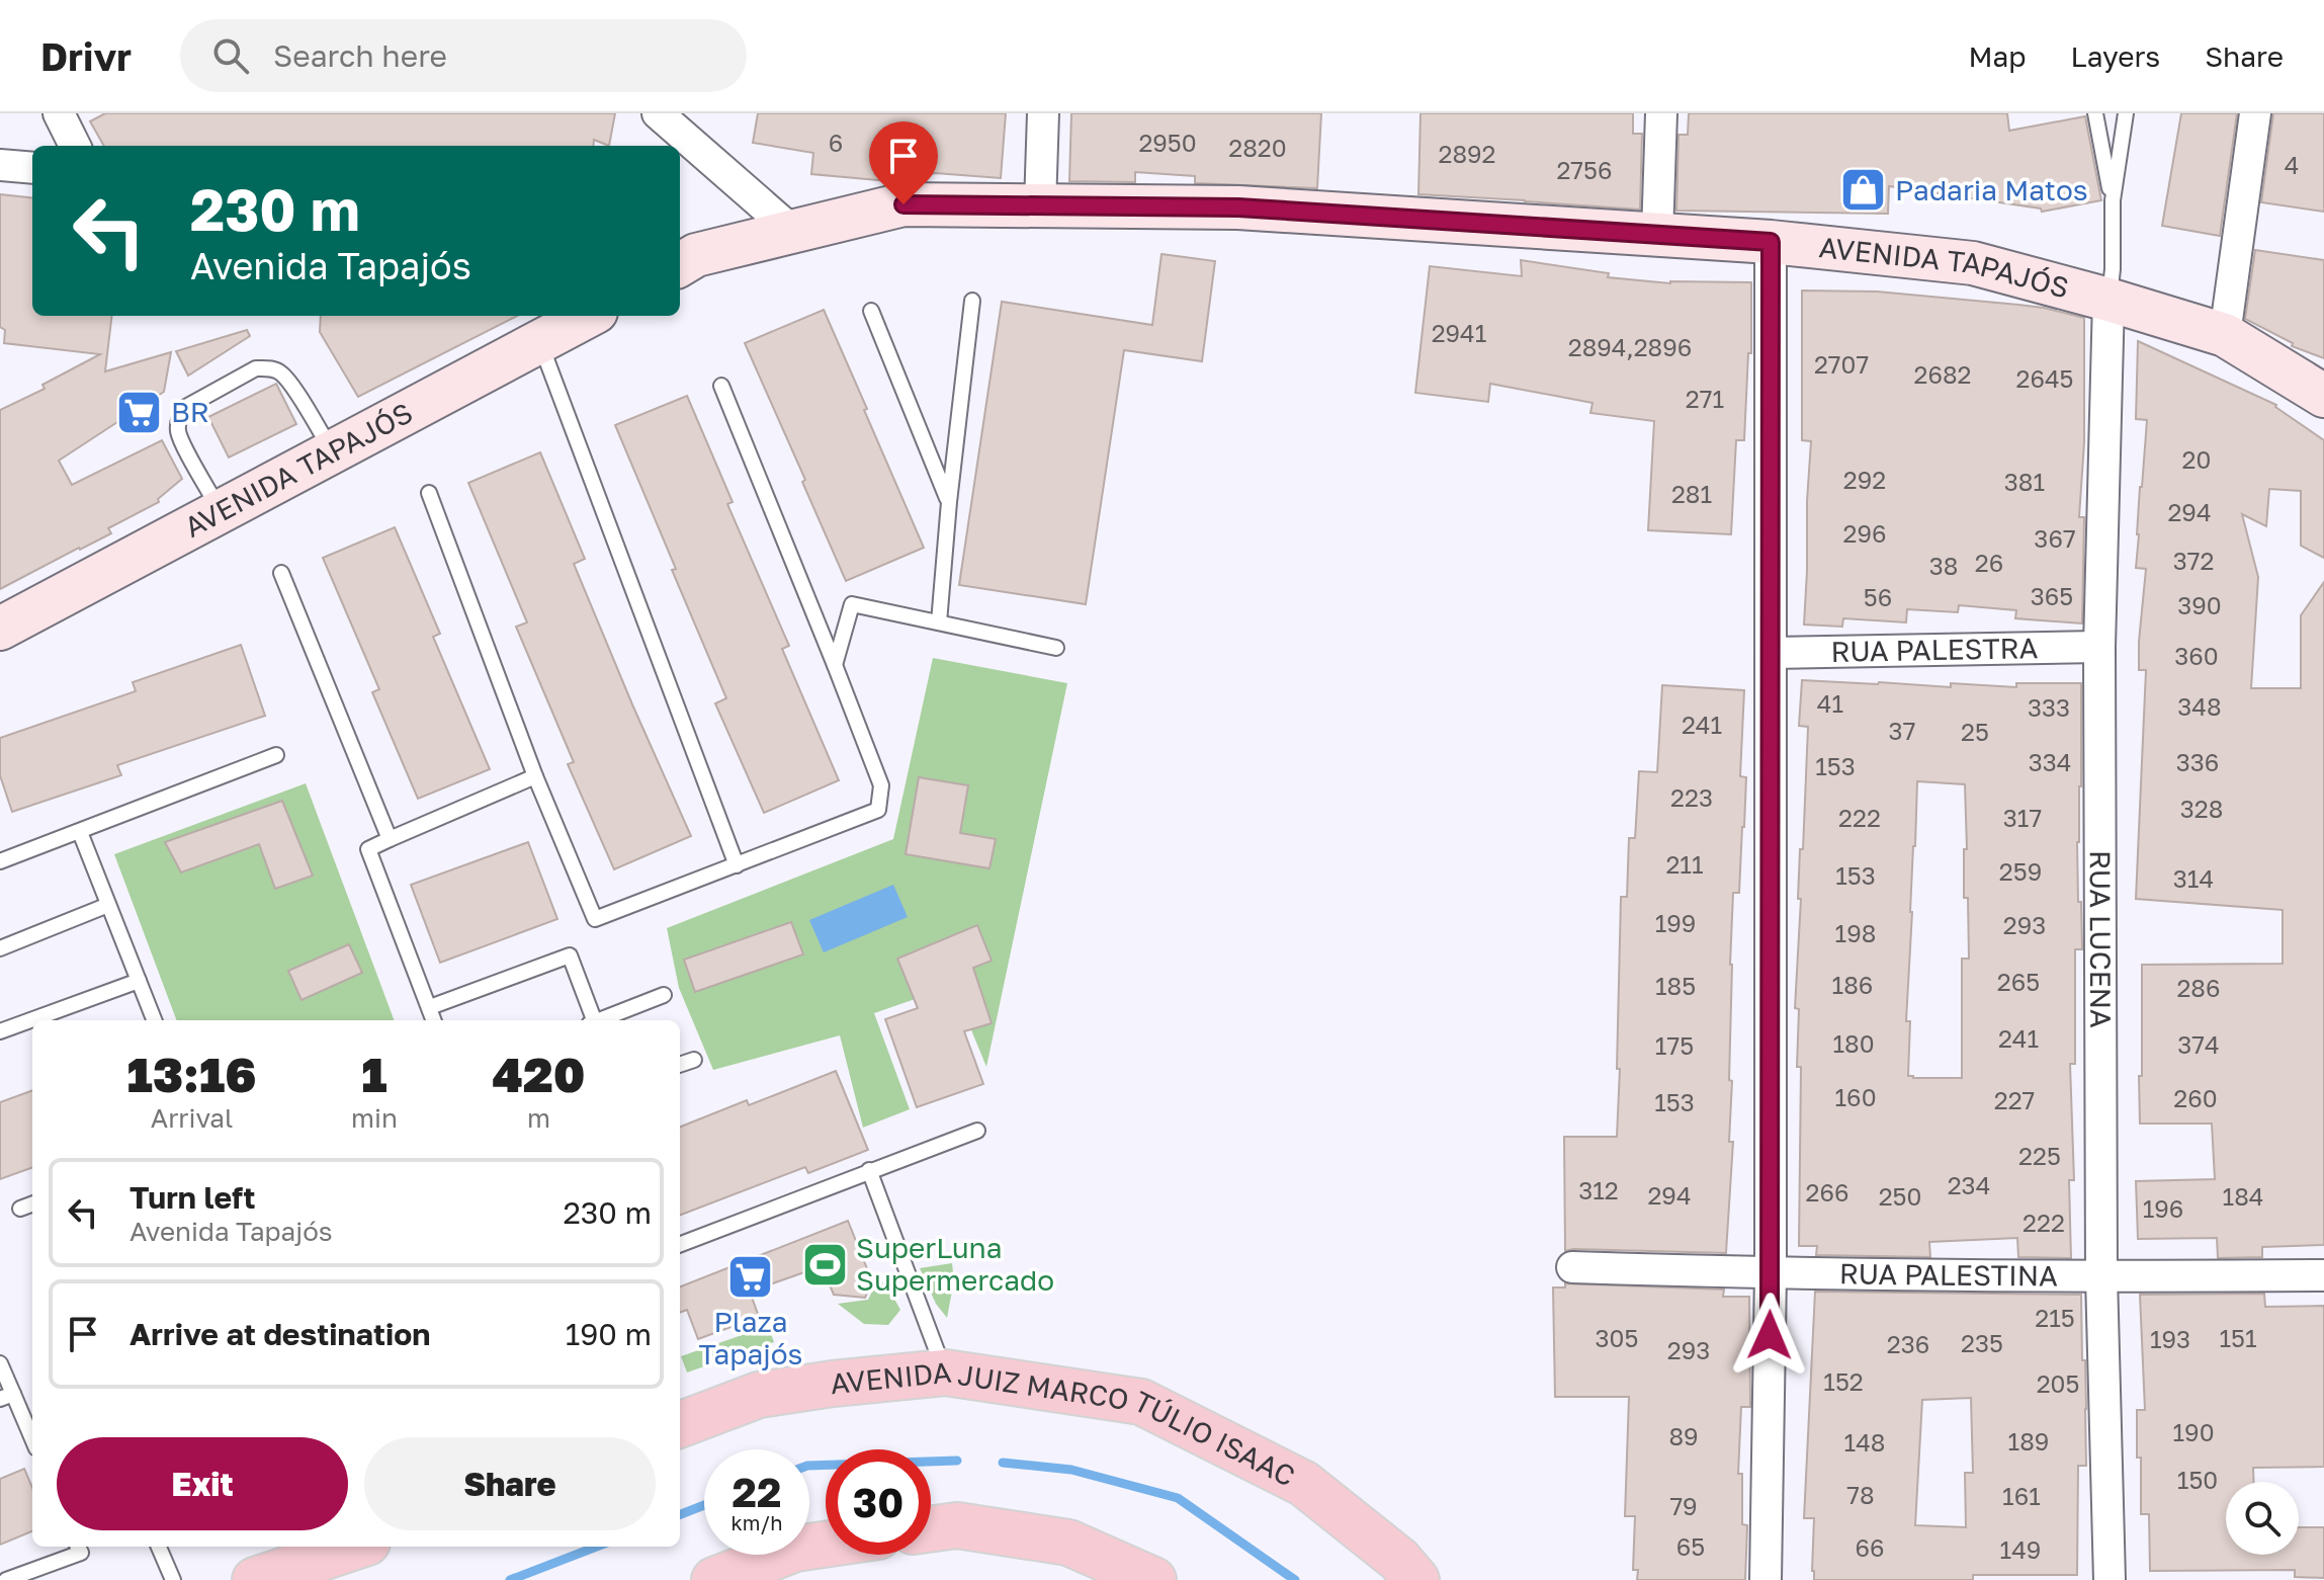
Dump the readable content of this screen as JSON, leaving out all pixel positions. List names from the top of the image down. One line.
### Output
{"streets":{"main road":["AVENIDA TAPAJÓS","AVENIDA JUIZ MARCO TÚLIO ISAAC"],"street":["RUA PALESTRA","RUA LUCENA","RUA PALESTINA"]},"crossings":[["AVENIDA TAPAJÓS","RUA LUCENA"],["RUA PALESTRA","RUA LUCENA"],["RUA LUCENA","RUA PALESTINA"]],"places":{"shop":["Padaria Matos"],"supermarket":["BR","Plaza Tapajós"],"sports":["SuperLuna Supermercado"]},"house_numbers":["6","2950","2820","2892","4","2756","2941","2894,2896","2707","2682","2645","271","20","292","381","281","294","296","367","372","26","38","365","56","390","360","41","348","333","241","37","25","334","336","153","223","328","222","317","211","259","153","314","199","293","198","265","186","185","286","241","180","374","175","160","260","227","153","225","234","312","266","294","250","184","196","222","215","305","151","193","235","236","293","152","205","190","89","189","148","150","78","161","79","65","66","149"],"page":{"header":"Drivr","search":"Search here","nav":["Map","Layers","Share"],"turn":["230 m","Avenida Tapajós"],"eta":["13:16","Arrival","1","min","420","m"],"list":[{"name":"Turn left","note":"Avenida Tapajós","value":"230 m"},{"name":"Arrive at destination","value":"190 m"}],"buttons":["Exit","Share"],"speed":"22 km/h","limit":"30"}}
